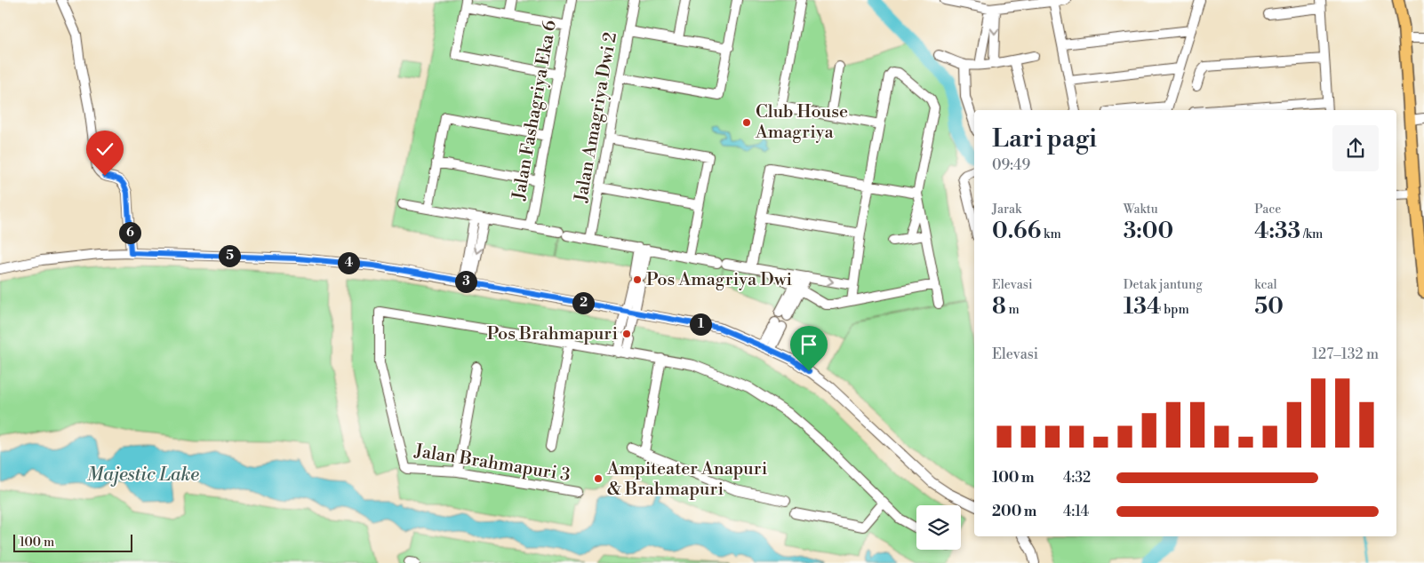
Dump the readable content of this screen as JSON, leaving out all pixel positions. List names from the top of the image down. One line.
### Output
{"streets":{"street":["Jalan Fashagriya Eka 6","Jalan Amagriya Dwi 2","Jalan Brahmapuri 3"]},"water":["Majestic Lake"],"places":["Club House Amagriya","Pos Amagriya Dwi","Pos Brahmapuri","Ampiteater Anapuri & Brahmapuri"],"scale_bar":"100 m","page":{"heading":["Lari pagi","09:49"],"stats":[["Jarak","0.66 km"],["Waktu","3:00"],["Pace","4:33 /km"],["Elevasi","8 m"],["Detak jantung","134 bpm"],["kcal","50"]],"pins":["6","5","4","3","2","1"],"chart":["Elevasi","127–132 m"],"list":[{"name":"100 m","note":"4:32"},{"name":"200 m","note":"4:14"}],"scale":"100 m"}}
